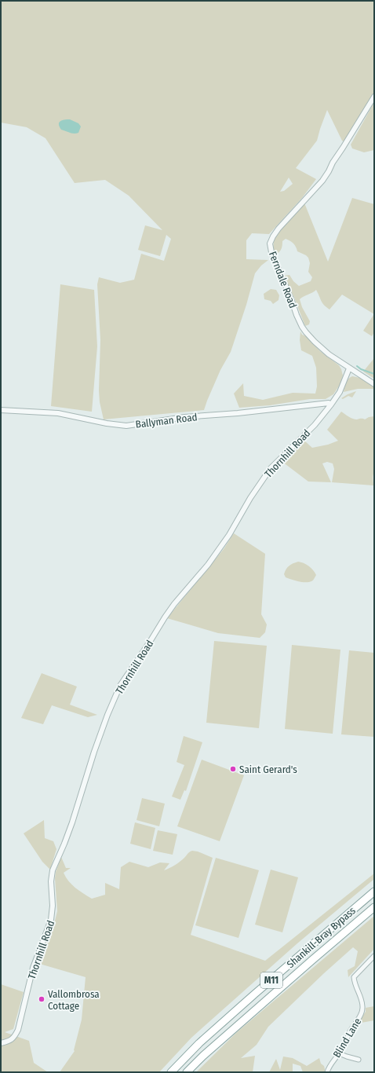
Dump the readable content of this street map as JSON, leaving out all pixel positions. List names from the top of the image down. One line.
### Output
{"streets":{"highway":["Shankill-Bray Bypass","M11"],"street":["Ferndale Road","Ballyman Road","Thornhill Road","Blind Lane"]},"crossings":[["Ferndale Road","Thornhill Road"],["Ballyman Road","Thornhill Road"]],"places":["Saint Gerard's","Vallombrosa Cottage"]}
